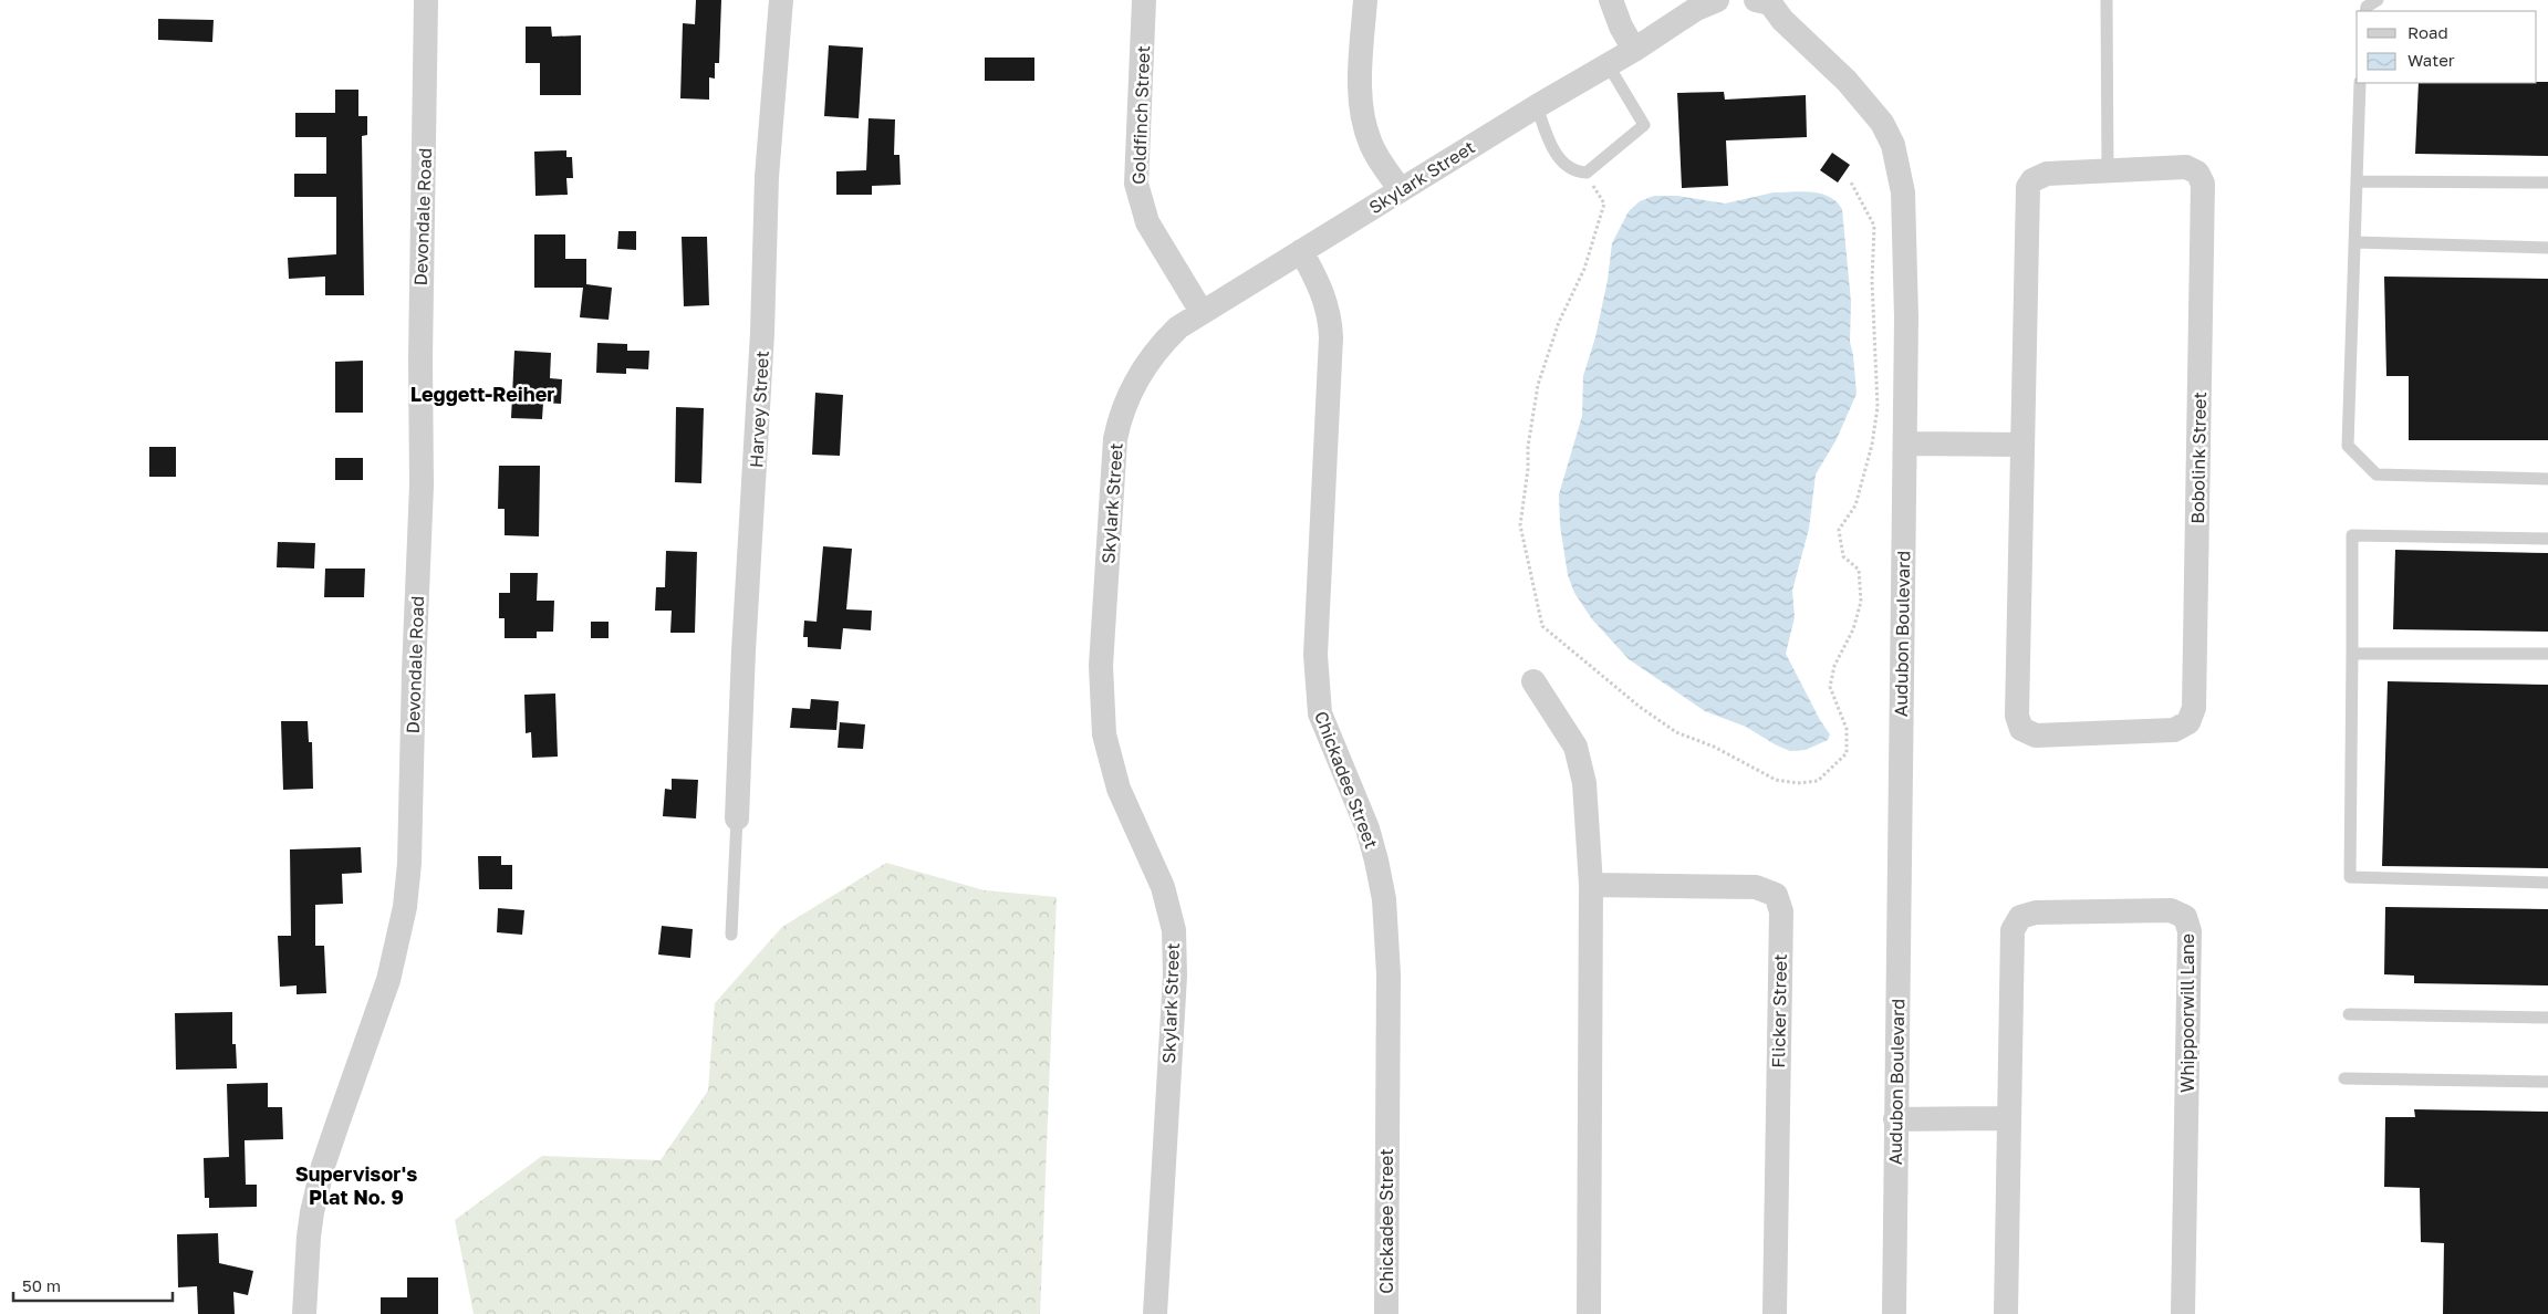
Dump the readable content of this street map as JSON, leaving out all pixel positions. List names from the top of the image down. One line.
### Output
{"streets":{"street":["Goldfinch Street","Skylark Street","Devondale Road","Harvey Street","Bobolink Street","Audubon Boulevard","Chickadee Street","Flicker Street","Whippoorwill Lane"]},"crossings":[["Goldfinch Street","Skylark Street"],["Skylark Street","Chickadee Street"]],"districts":["Leggett-Reiher","Supervisor's Plat No. 9"],"legend":["Road","Water"],"scale_bar":"50 m"}
